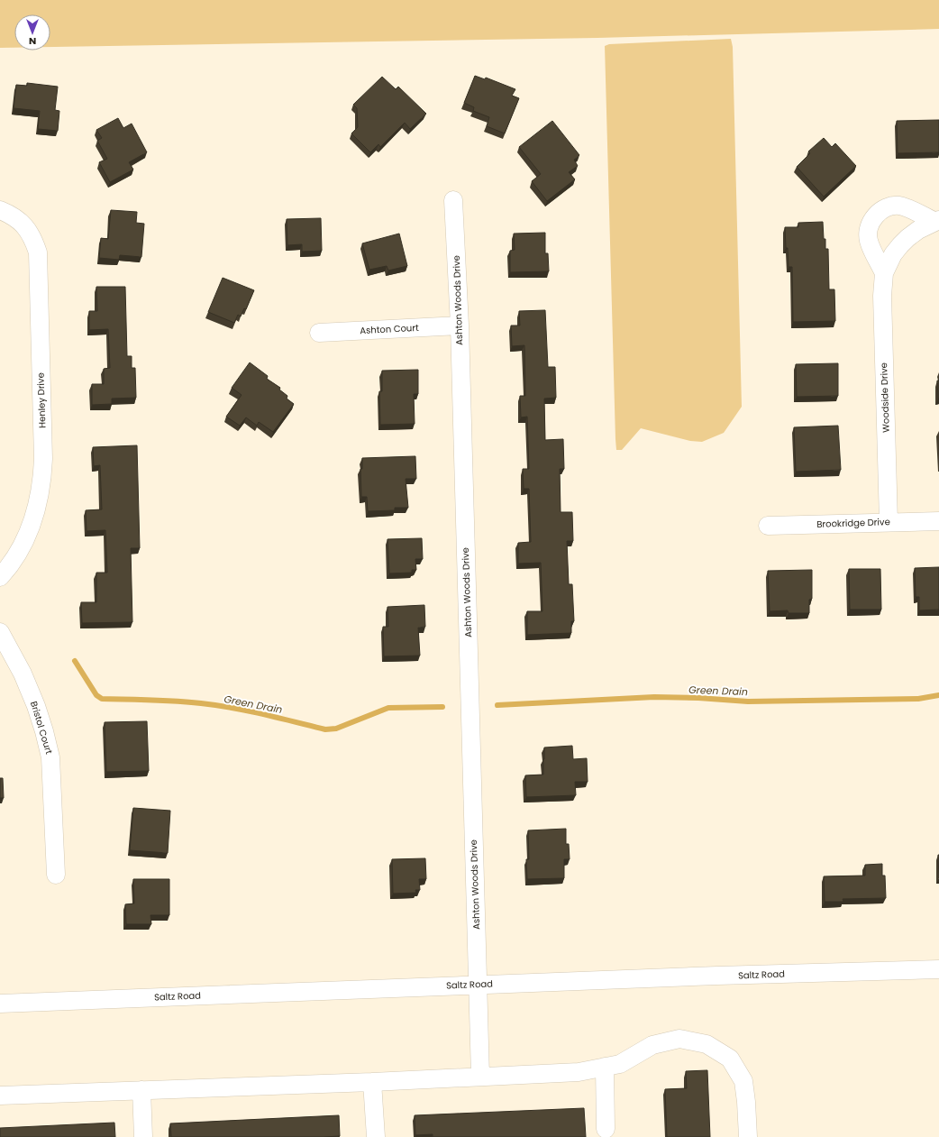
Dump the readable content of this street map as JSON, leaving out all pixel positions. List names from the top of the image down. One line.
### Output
{"streets":{"street":["Ashton Woods Drive","Ashton Court","Woodside Drive","Henley Drive","Brookridge Drive","Bristol Court","Saltz Road"]},"crossings":[["Ashton Woods Drive","Ashton Court"],["Ashton Woods Drive","Saltz Road"],["Woodside Drive","Brookridge Drive"]],"water":["Green Drain"],"north":"bottom"}
